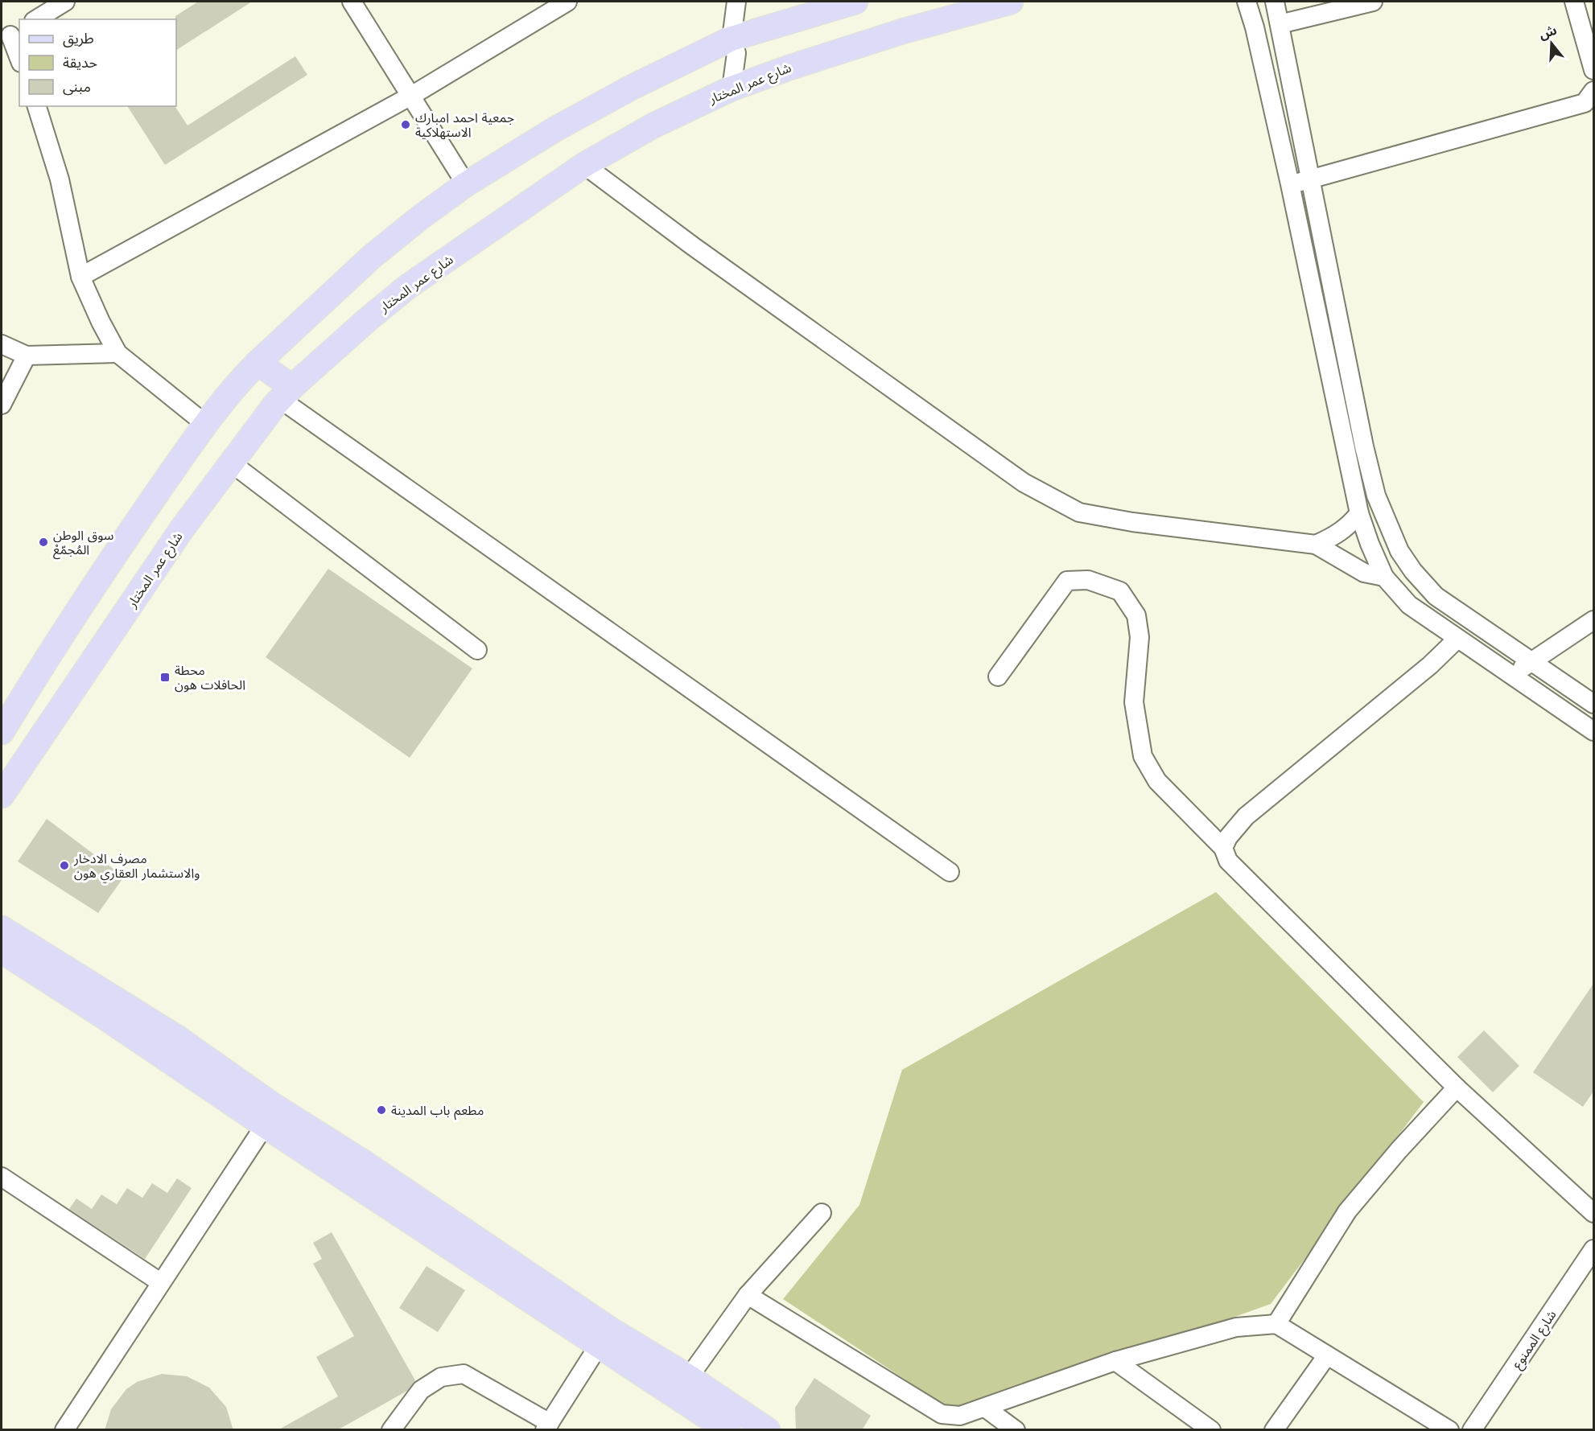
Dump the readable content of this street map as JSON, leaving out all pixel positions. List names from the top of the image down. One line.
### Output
{"streets":{"main road":["شارع عمر المختار"],"street":["شارع الممنوع"]},"places":{"other":["جمعية احمد امبارك الاستهلاكية","سوق الوطن المُجمّعْ","مصرف الادخار والاستشمار العقاري هون","مطعم باب المدينة"],"transit":["محطة الحافلات هون"]},"legend":["طريق","حديقة","مبنى"],"north":"top"}
